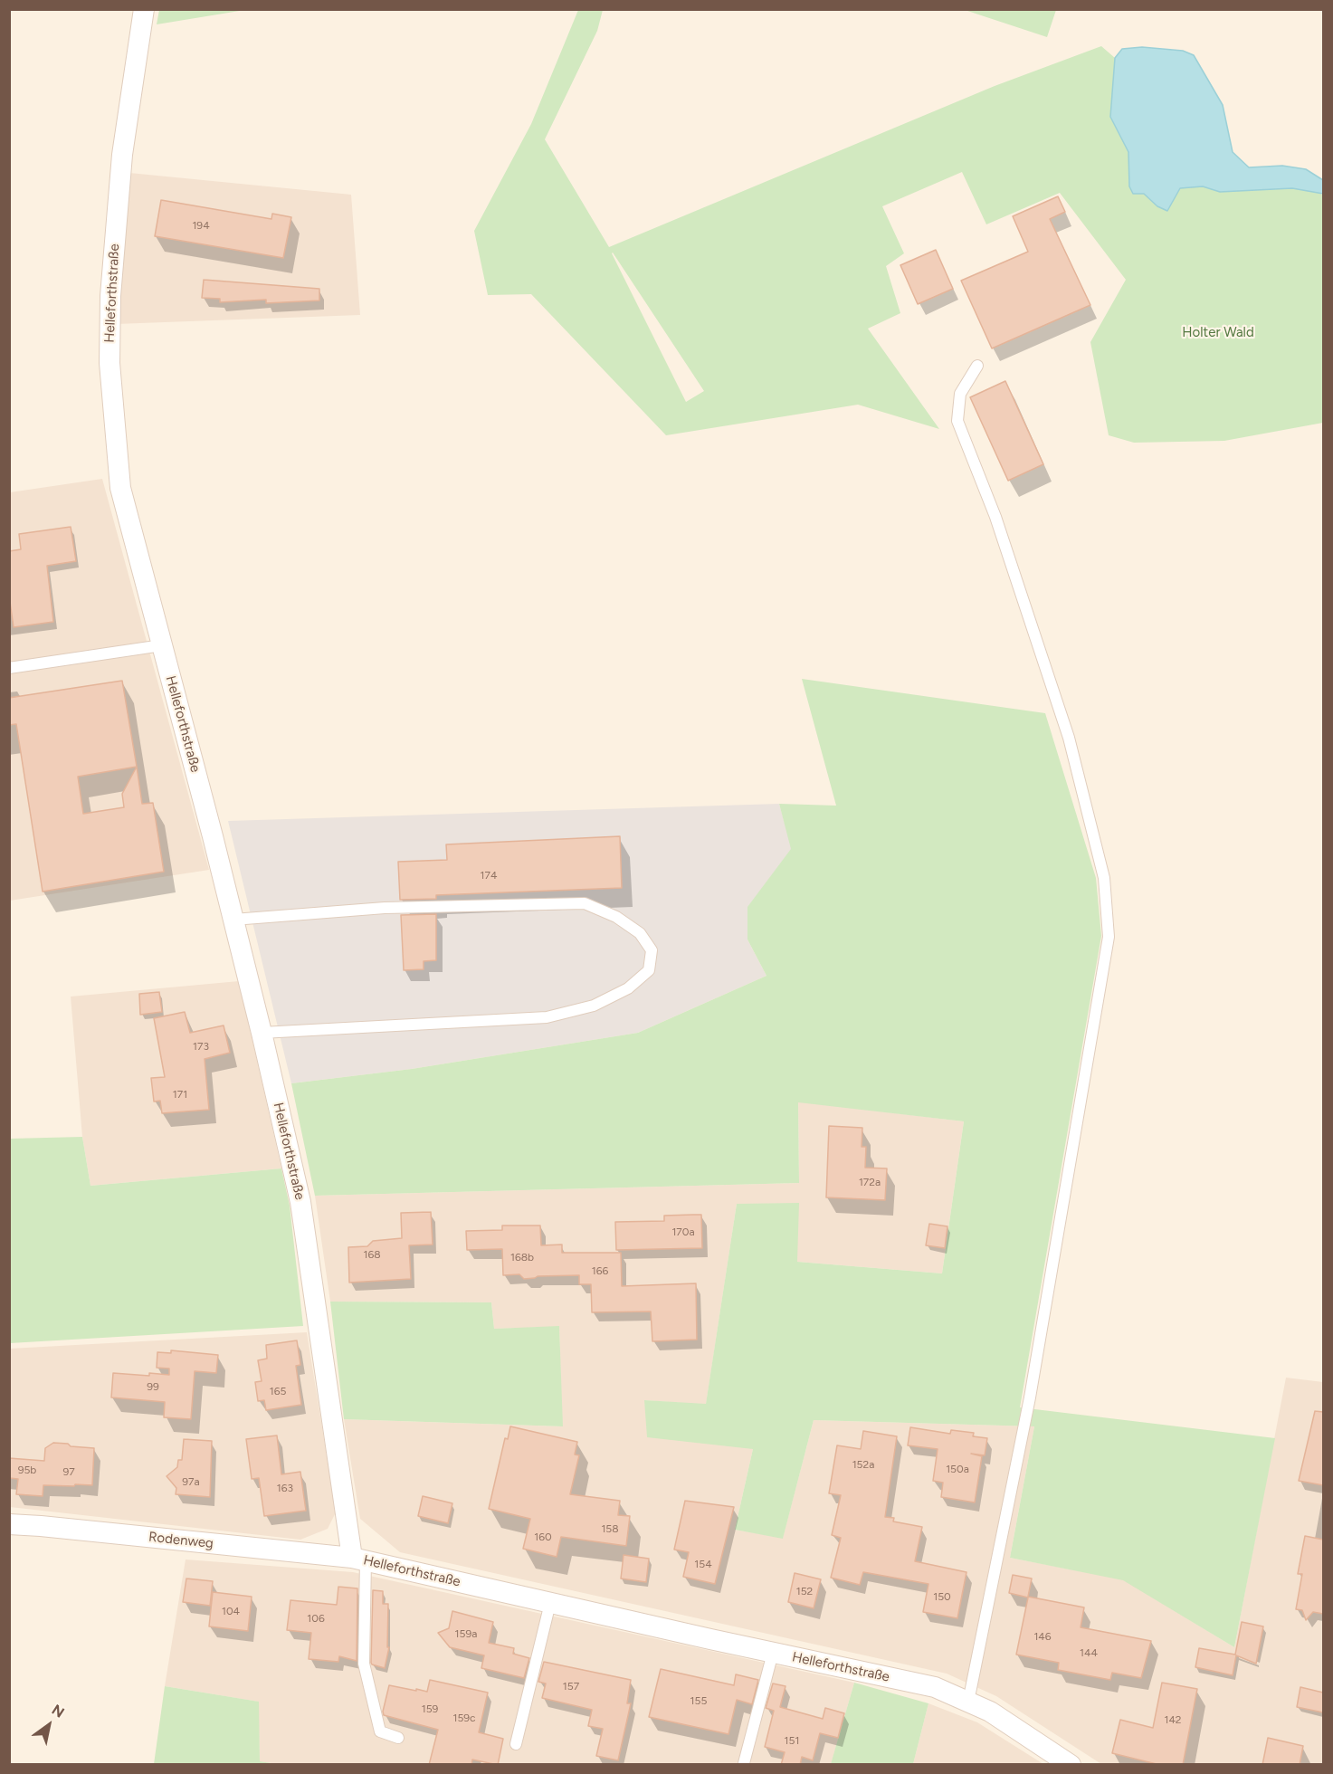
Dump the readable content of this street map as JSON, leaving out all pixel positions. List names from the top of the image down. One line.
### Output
{"streets":{"street":["Helleforthstraße","Rodenweg"]},"crossings":[["Helleforthstraße","Rodenweg"]],"parks":["Holter Wald"],"house_numbers":["194","174","173","171","172a","170a","168","168b","166","99","165","152a","150a","95b","97","97a","163","158","160","154","152","150","104","106","159a","146","144","157","155","159","159c","142","151"],"north":"top right"}
